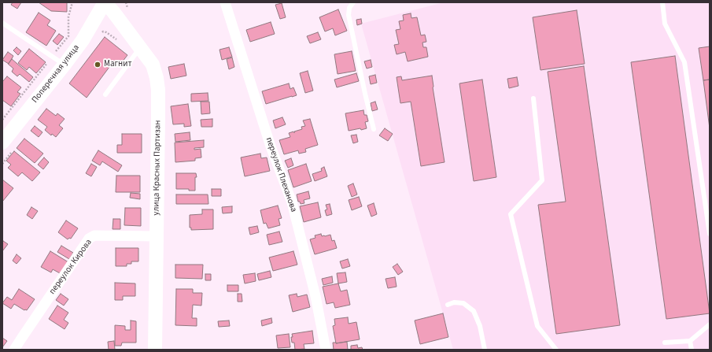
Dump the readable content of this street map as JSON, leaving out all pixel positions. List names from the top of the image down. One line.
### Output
{"streets":{"street":["Поперечная улица","улица Красных Партизан","переулок Плеханова","переулок Кирова"]},"crossings":[["Поперечная улица","улица Красных Партизан"],["улица Красных Партизан","переулок Кирова"]],"places":["Магнит"]}
